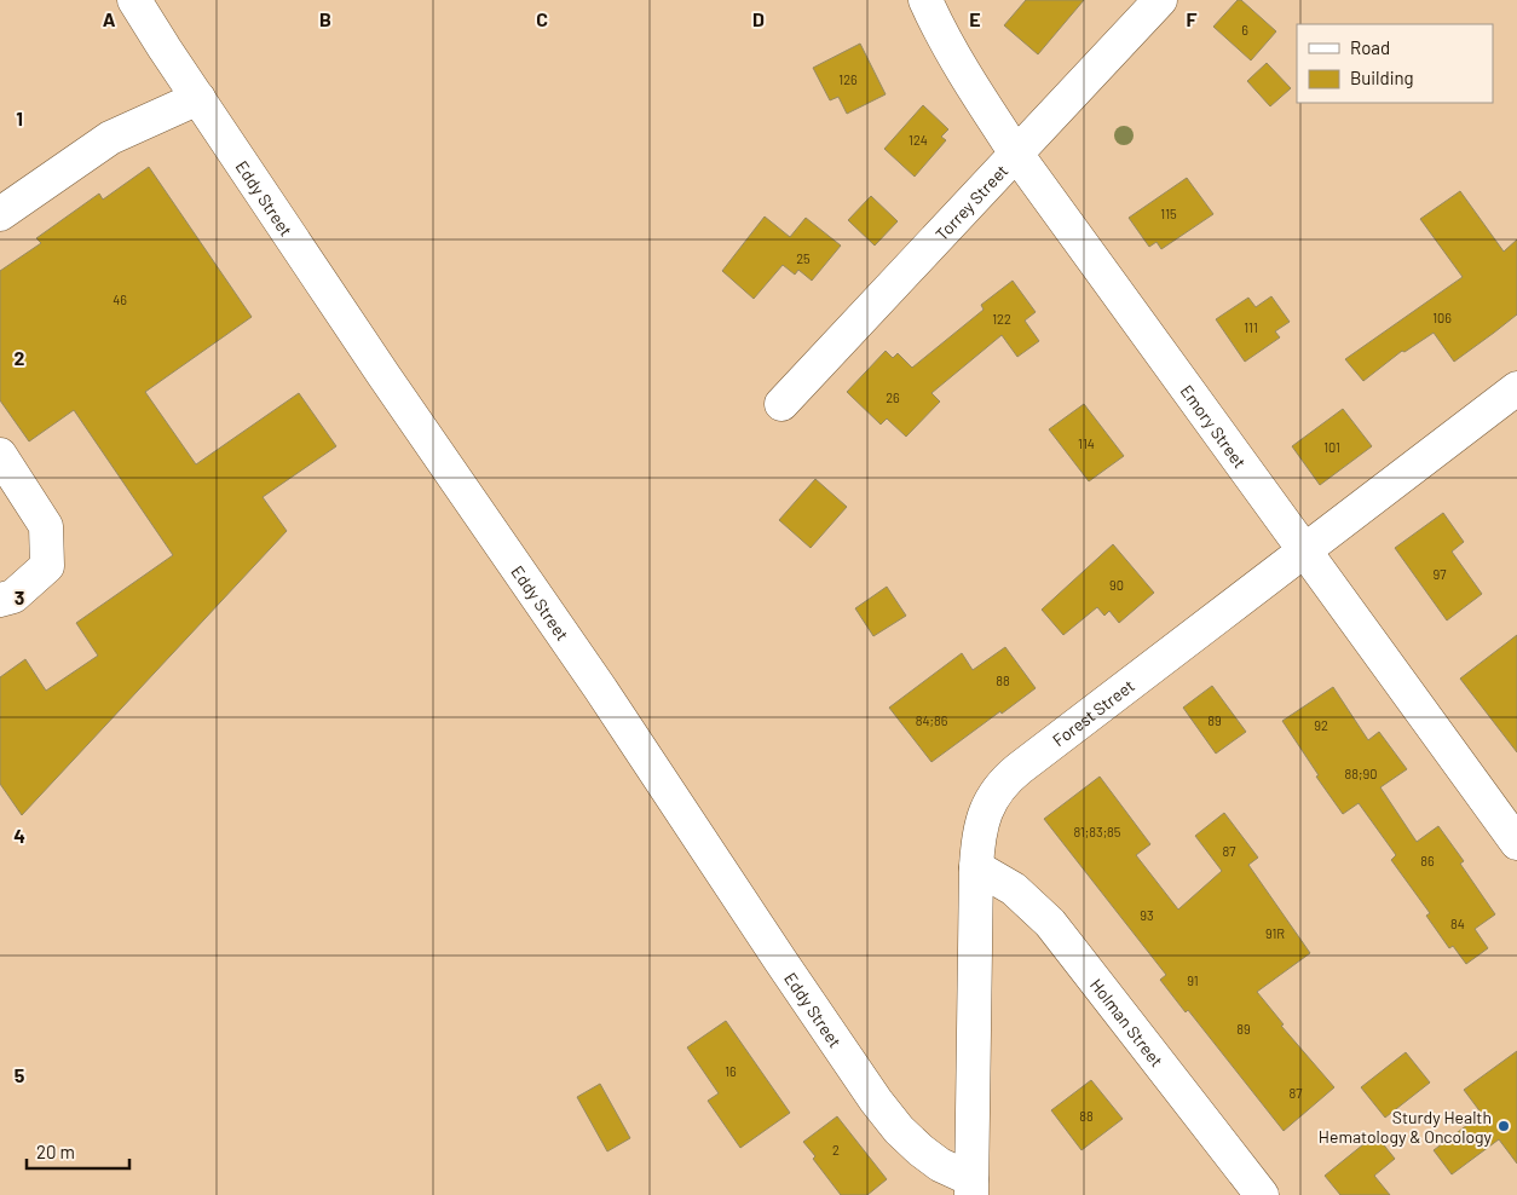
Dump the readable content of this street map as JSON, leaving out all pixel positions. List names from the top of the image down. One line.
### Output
{"streets":{"street":["Eddy Street","Torrey Street","Emory Street","Forest Street","Holman Street"]},"crossings":[["Eddy Street","Forest Street"],["Torrey Street","Emory Street"],["Emory Street","Forest Street"],["Forest Street","Holman Street"]],"places":["Sturdy Health Hematology & Oncology"],"house_numbers":["6","126","124","115","25","46","106","122","111","26","114","101","97","90","88","84;86","89","92","88;90","81;83;85","87","86","93","84","91R","91","89","16","87","88","2"],"legend":["Road","Building"],"scale_bar":"20 m","grid":{"columns":["A","B","C","D","E","F"],"rows":["1","2","3","4","5"]}}
